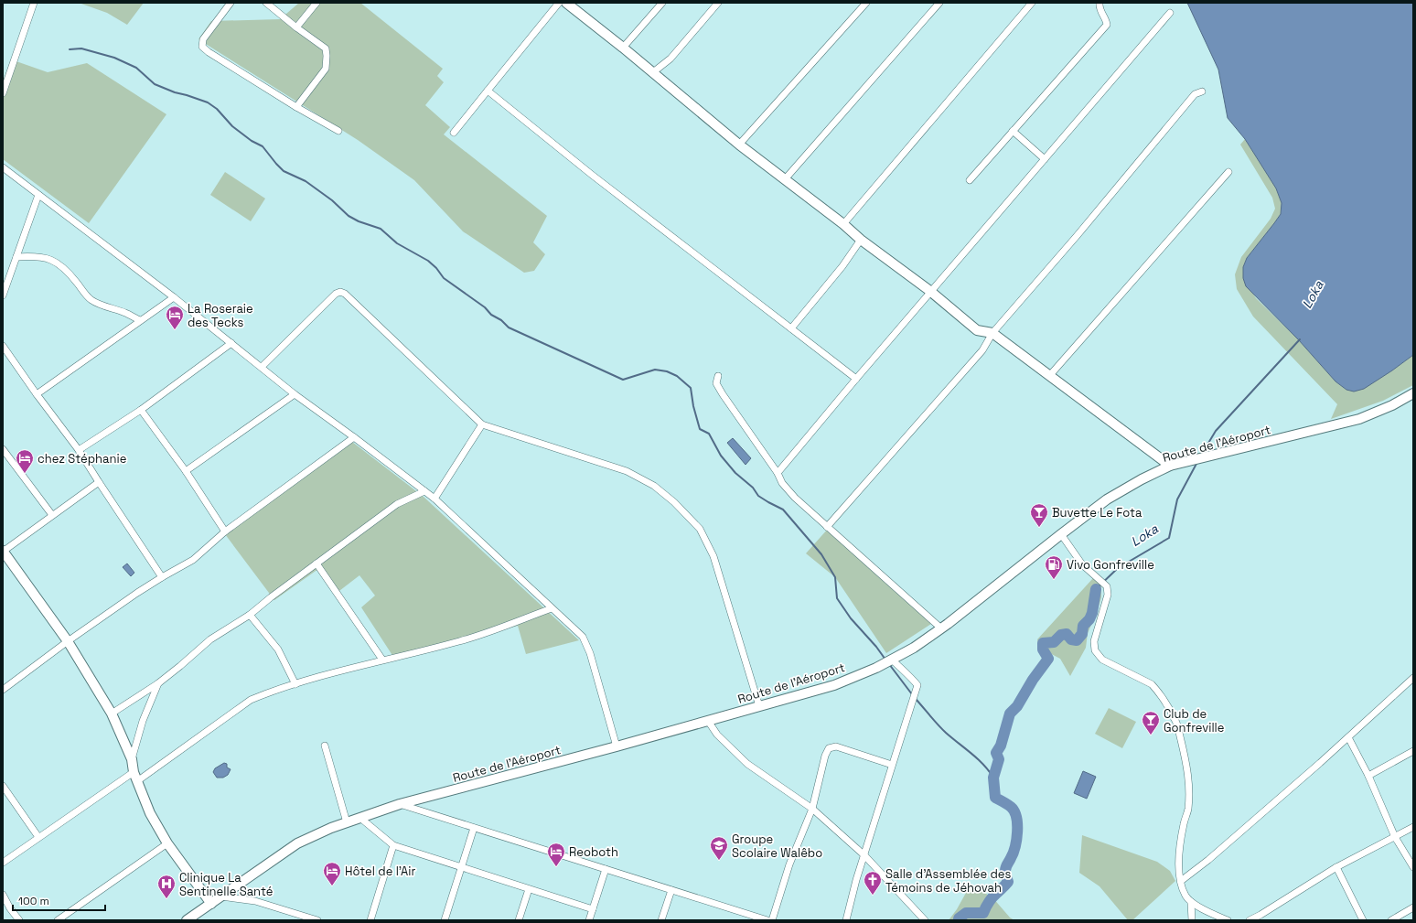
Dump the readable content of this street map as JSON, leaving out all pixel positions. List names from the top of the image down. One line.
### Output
{"streets":{"main road":["Route de l'Aéroport"]},"water":["Loka"],"places":{"hotel":["La Roseraie des Tecks","chez Stéphanie","Reoboth","Hôtel de l'Air"],"bar":["Buvette Le Fota","Club de Gonfreville"],"fuel station":["Vivo Gonfreville"],"school or university":["Groupe Scolaire Walêbo"],"church":["Salle d'Assemblée des Témoins de Jéhovah"],"hospital":["Clinique La Sentinelle Santé"]},"scale_bar":"100 m"}
